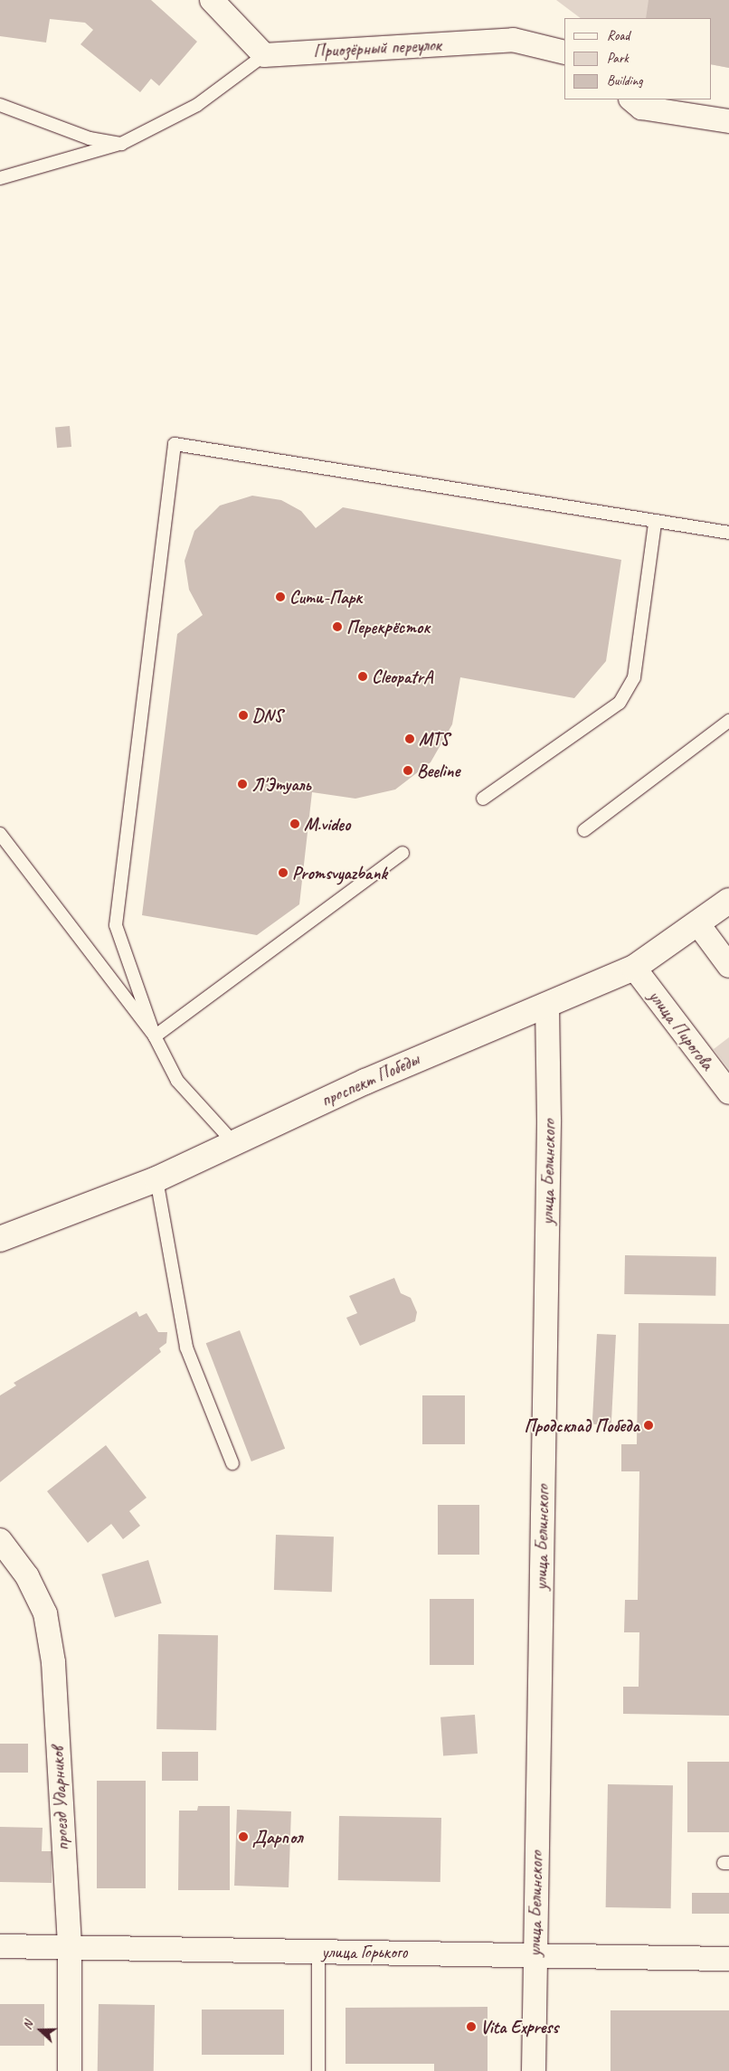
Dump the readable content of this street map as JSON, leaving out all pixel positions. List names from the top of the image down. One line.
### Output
{"streets":{"main road":["проспект Победы"],"street":["Приозёрный переулок","улица Пирогова","улица Белинского","проезд Ударников","улица Горького"]},"crossings":[["улица Пирогова","проспект Победы"],["проспект Победы","улица Белинского"],["улица Белинского","улица Горького"],["проезд Ударников","улица Горького"]],"places":["Сити-Парк","Перекрёсток","CleopatrA","DNS","MTS","Beeline","Л'Этуаль","M.video","Promsvyazbank","Продсклад Победа","Дарпол","Vita Express"],"legend":["Road","Park","Building"],"north":"left"}
